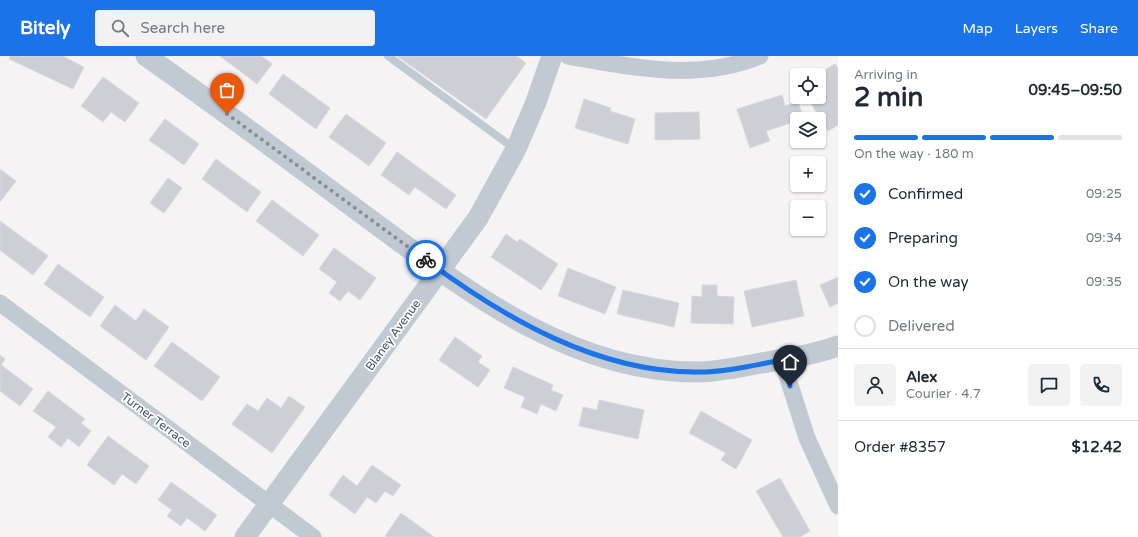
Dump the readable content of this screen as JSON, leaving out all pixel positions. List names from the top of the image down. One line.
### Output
{"streets":{"street":["Blaney Avenue","Turner Terrace"]},"crossings":[["Blaney Avenue","Turner Terrace"]],"page":{"header":"Bitely","search":"Search here","nav":["Map","Layers","Share"],"heading":["2 min","Arriving in","09:45–09:50"],"panel":["Alex","Courier · 4.7","Order #8357","$12.42"],"map_buttons":["+","−"],"bar":"On the way · 180 m","list":[["Confirmed","09:25"],["Preparing","09:34"],["On the way","09:35"],"Delivered"]}}
